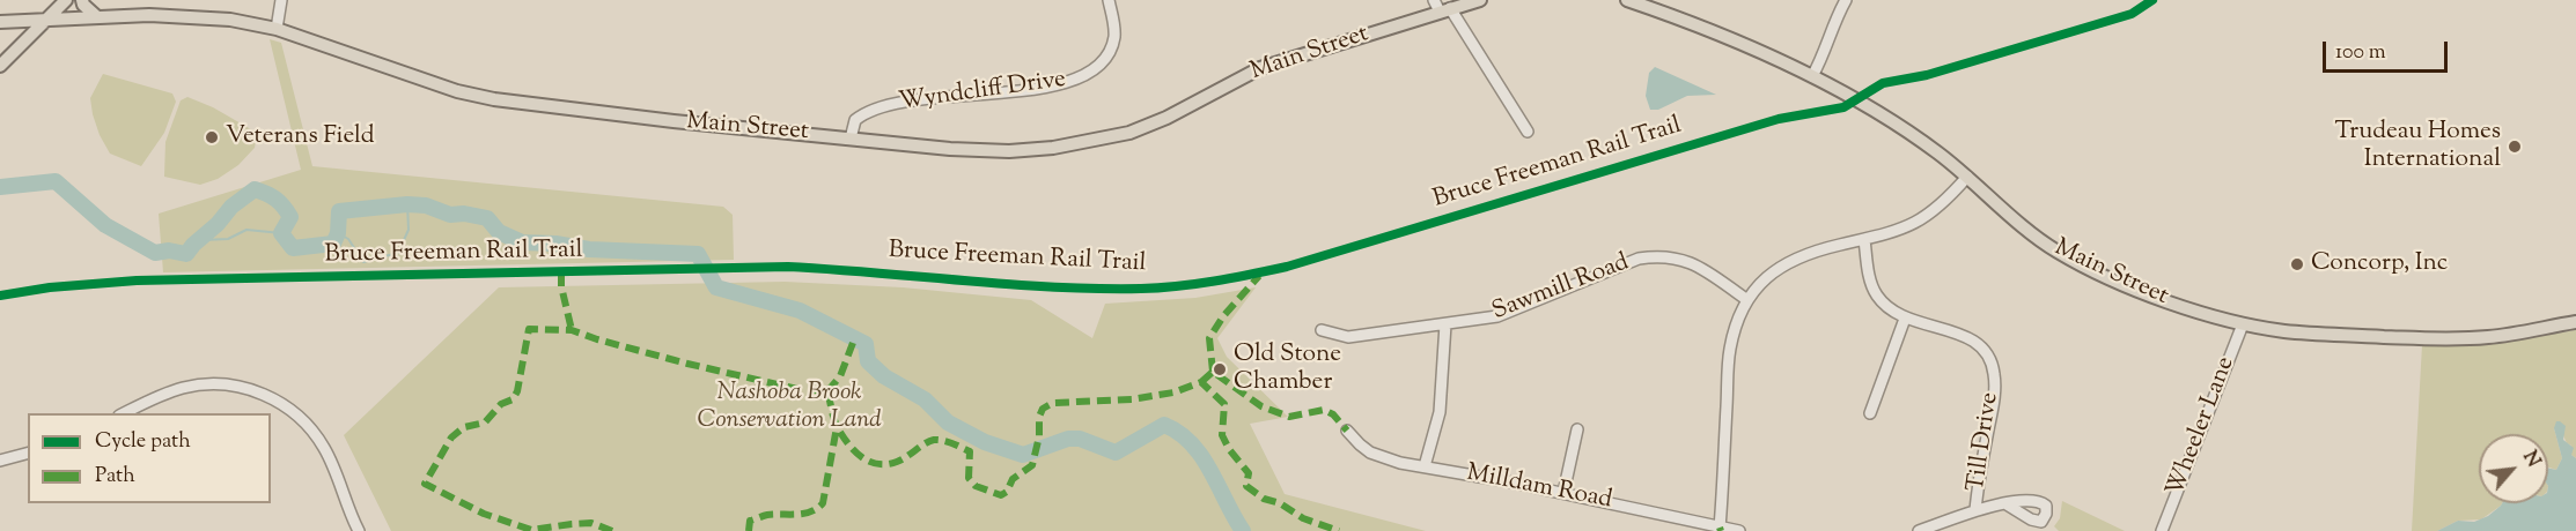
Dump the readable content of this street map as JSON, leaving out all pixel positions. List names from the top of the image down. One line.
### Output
{"streets":{"main road":["Main Street"],"street":["Wyndcliff Drive","Sawmill Road","Wheeler Lane","Till Drive","Milldam Road"],"cycle path":["Bruce Freeman Rail Trail"]},"crossings":[["Main Street","Wyndcliff Drive"],["Main Street","Wheeler Lane"]],"parks":["Nashoba Brook Conservation Land"],"places":["Veterans Field","Trudeau Homes International","Concorp, Inc","Old Stone Chamber"],"legend":["Cycle path","Path"],"scale_bar":"100 m","north":"top right"}
